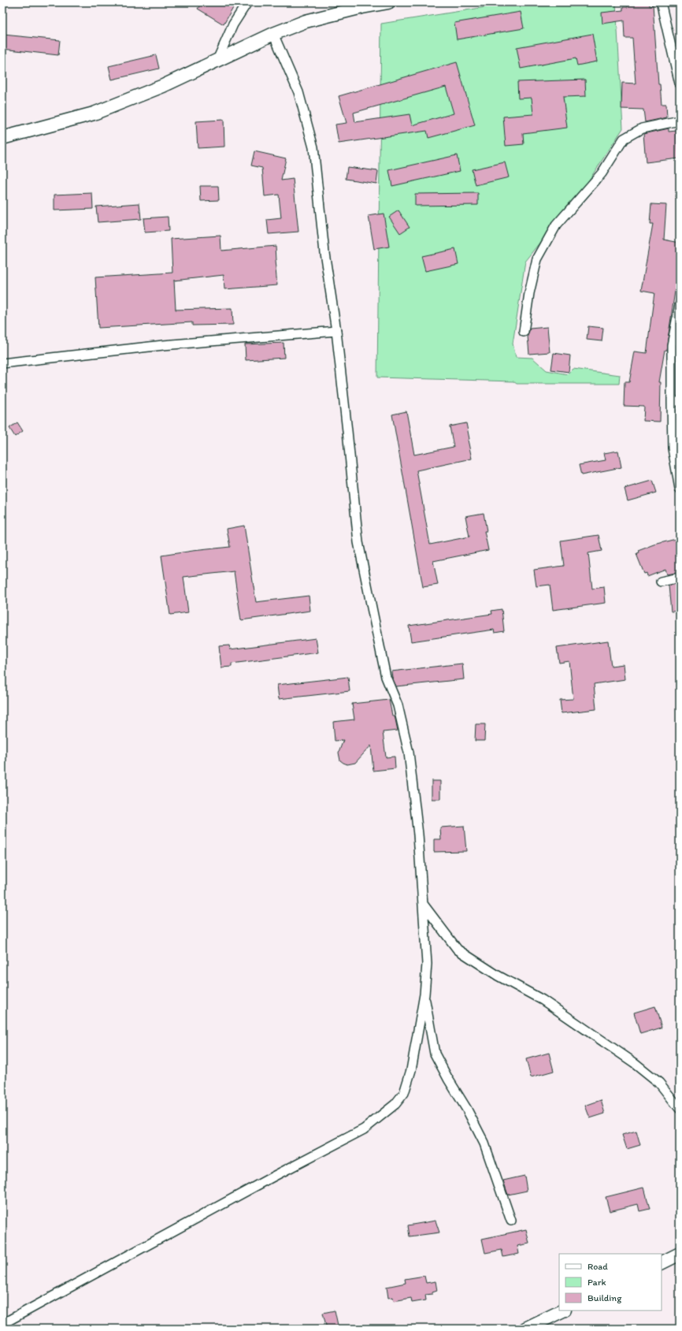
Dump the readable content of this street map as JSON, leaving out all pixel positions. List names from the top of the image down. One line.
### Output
{"legend":["Road","Park","Building"]}
